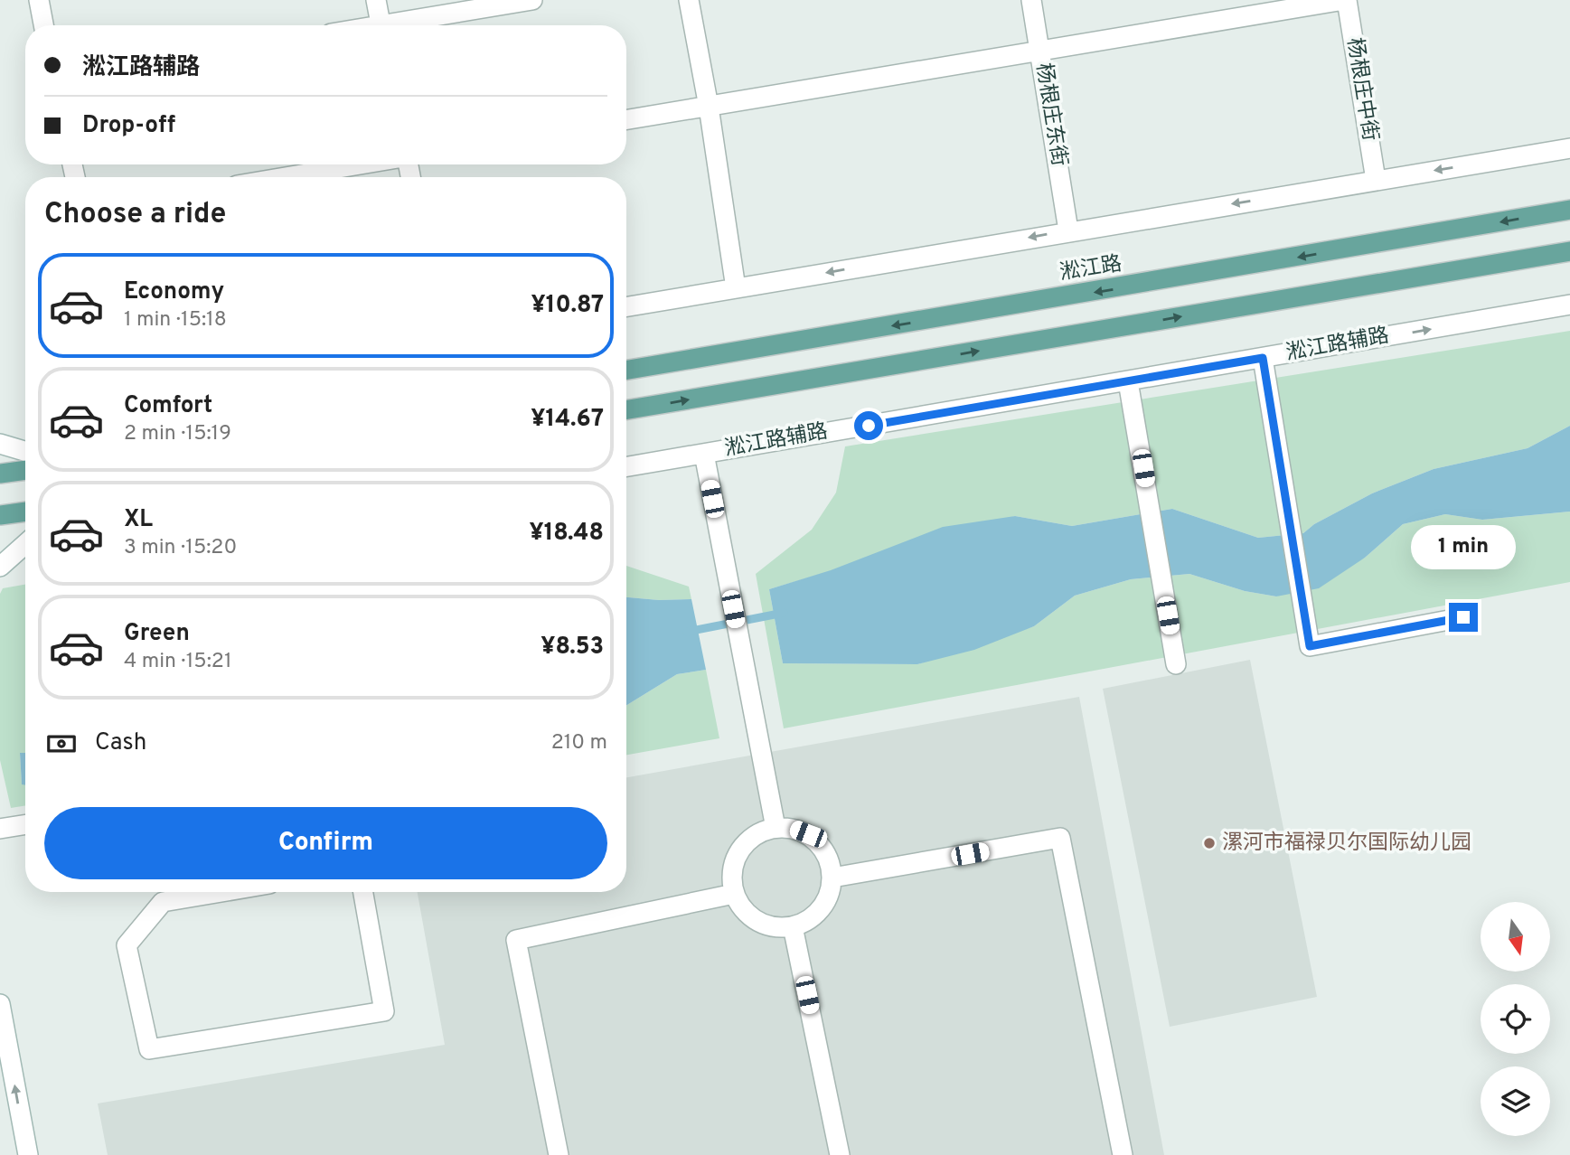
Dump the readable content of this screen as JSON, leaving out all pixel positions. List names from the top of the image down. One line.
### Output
{"streets":{"main road":["淞江路"],"street":["杨根庄中街","杨根庄东街","淞江路辅路"]},"places":["漯河市福禄贝尔国际幼儿园"],"north":"bottom","page":{"banner":["淞江路辅路","Drop-off"],"heading":"Choose a ride","list":[{"name":"Economy","note":"1 min · 15:18","value":"¥10.87"},{"name":"Comfort","note":"2 min · 15:19","value":"¥14.67"},{"name":"XL","note":"3 min · 15:20","value":"¥18.48"},{"name":"Green","note":"4 min · 15:21","value":"¥8.53"}],"bubble":"1 min","pay":["Cash","210 m"],"buttons":"Confirm"}}
